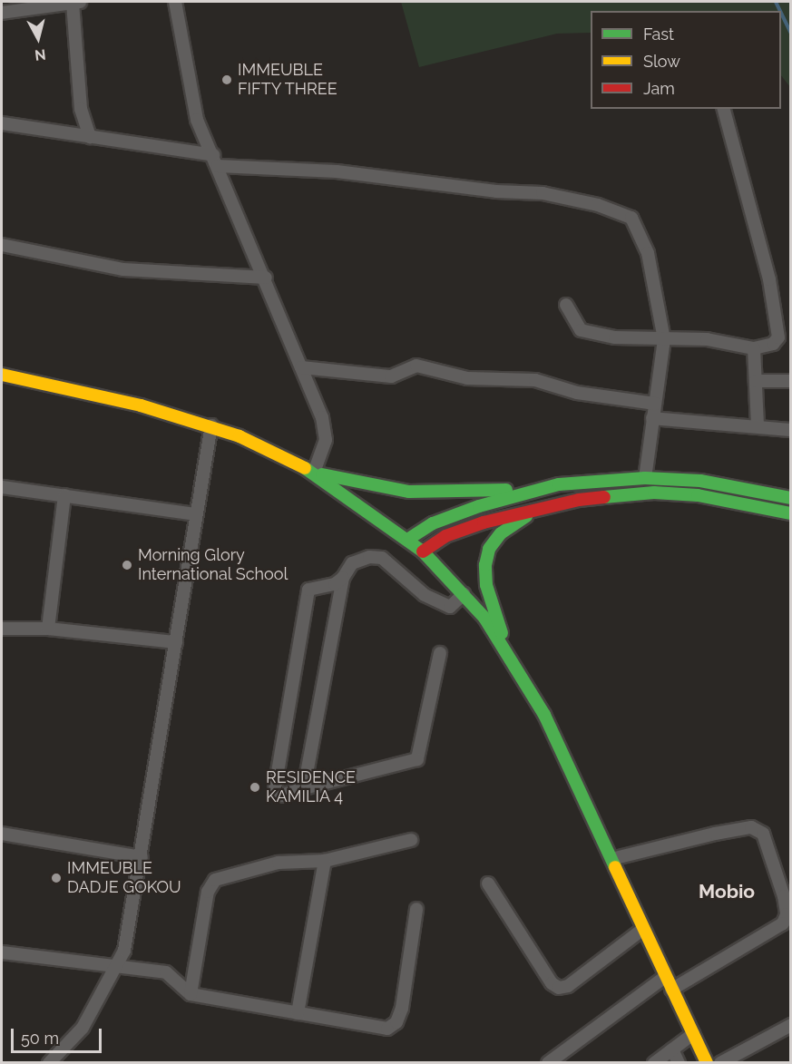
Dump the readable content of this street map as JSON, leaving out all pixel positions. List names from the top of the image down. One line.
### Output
{"districts":["Mobio"],"places":["IMMEUBLE FIFTY THREE","Morning Glory International School","RESIDENCE KAMILIA 4","IMMEUBLE DADJE GOKOU"],"legend":["Fast","Slow","Jam"],"scale_bar":"50 m","north":"bottom"}
